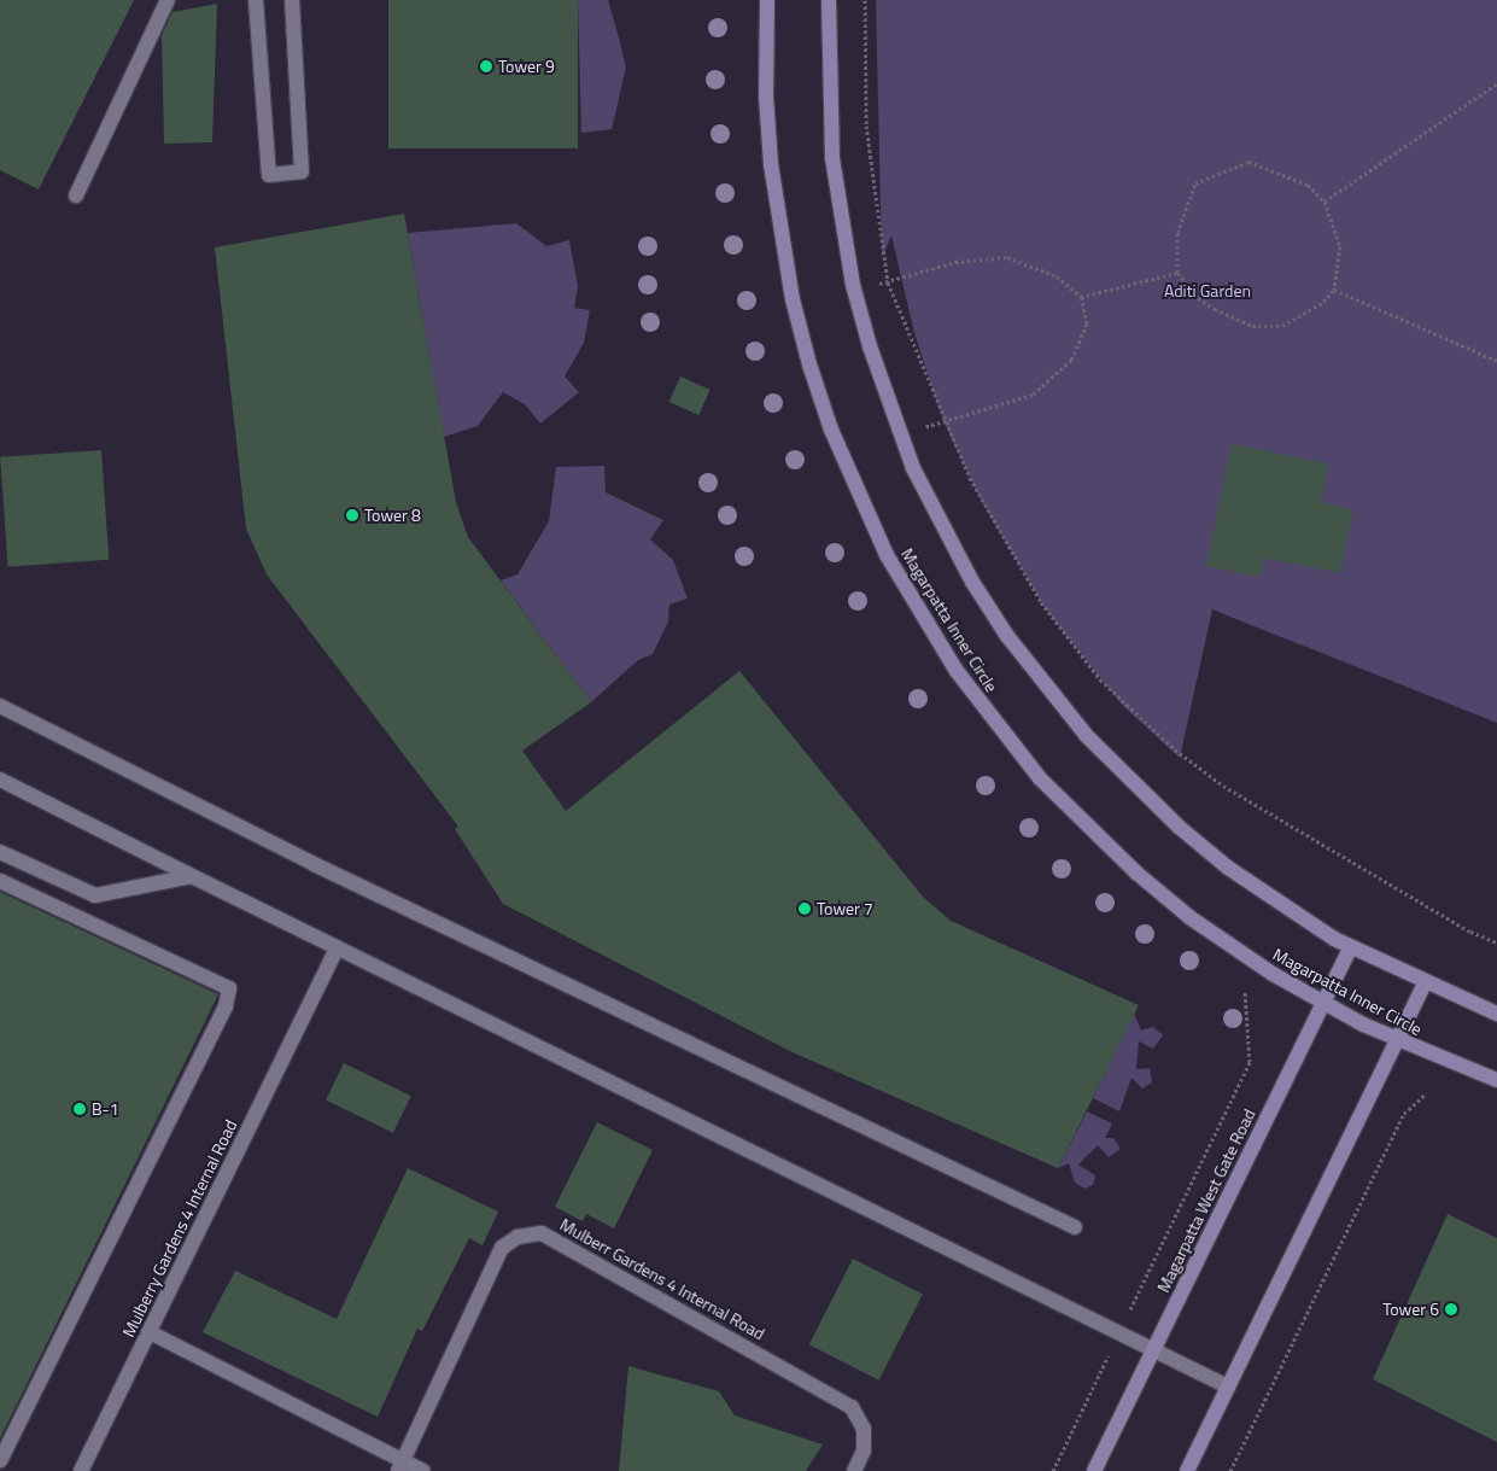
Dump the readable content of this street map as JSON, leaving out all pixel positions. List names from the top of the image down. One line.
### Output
{"streets":{"street":["Magarpatta Inner Circle","Magarpatta West Gate Road","Mulberry Gardens 4 Internal Road","Mulberr Gardens 4 Internal Road"]},"crossings":[["Magarpatta Inner Circle","Magarpatta West Gate Road"]],"parks":["Aditi Garden"],"places":["Tower 9","Tower 8","Tower 7","B-1","Tower 6"]}
